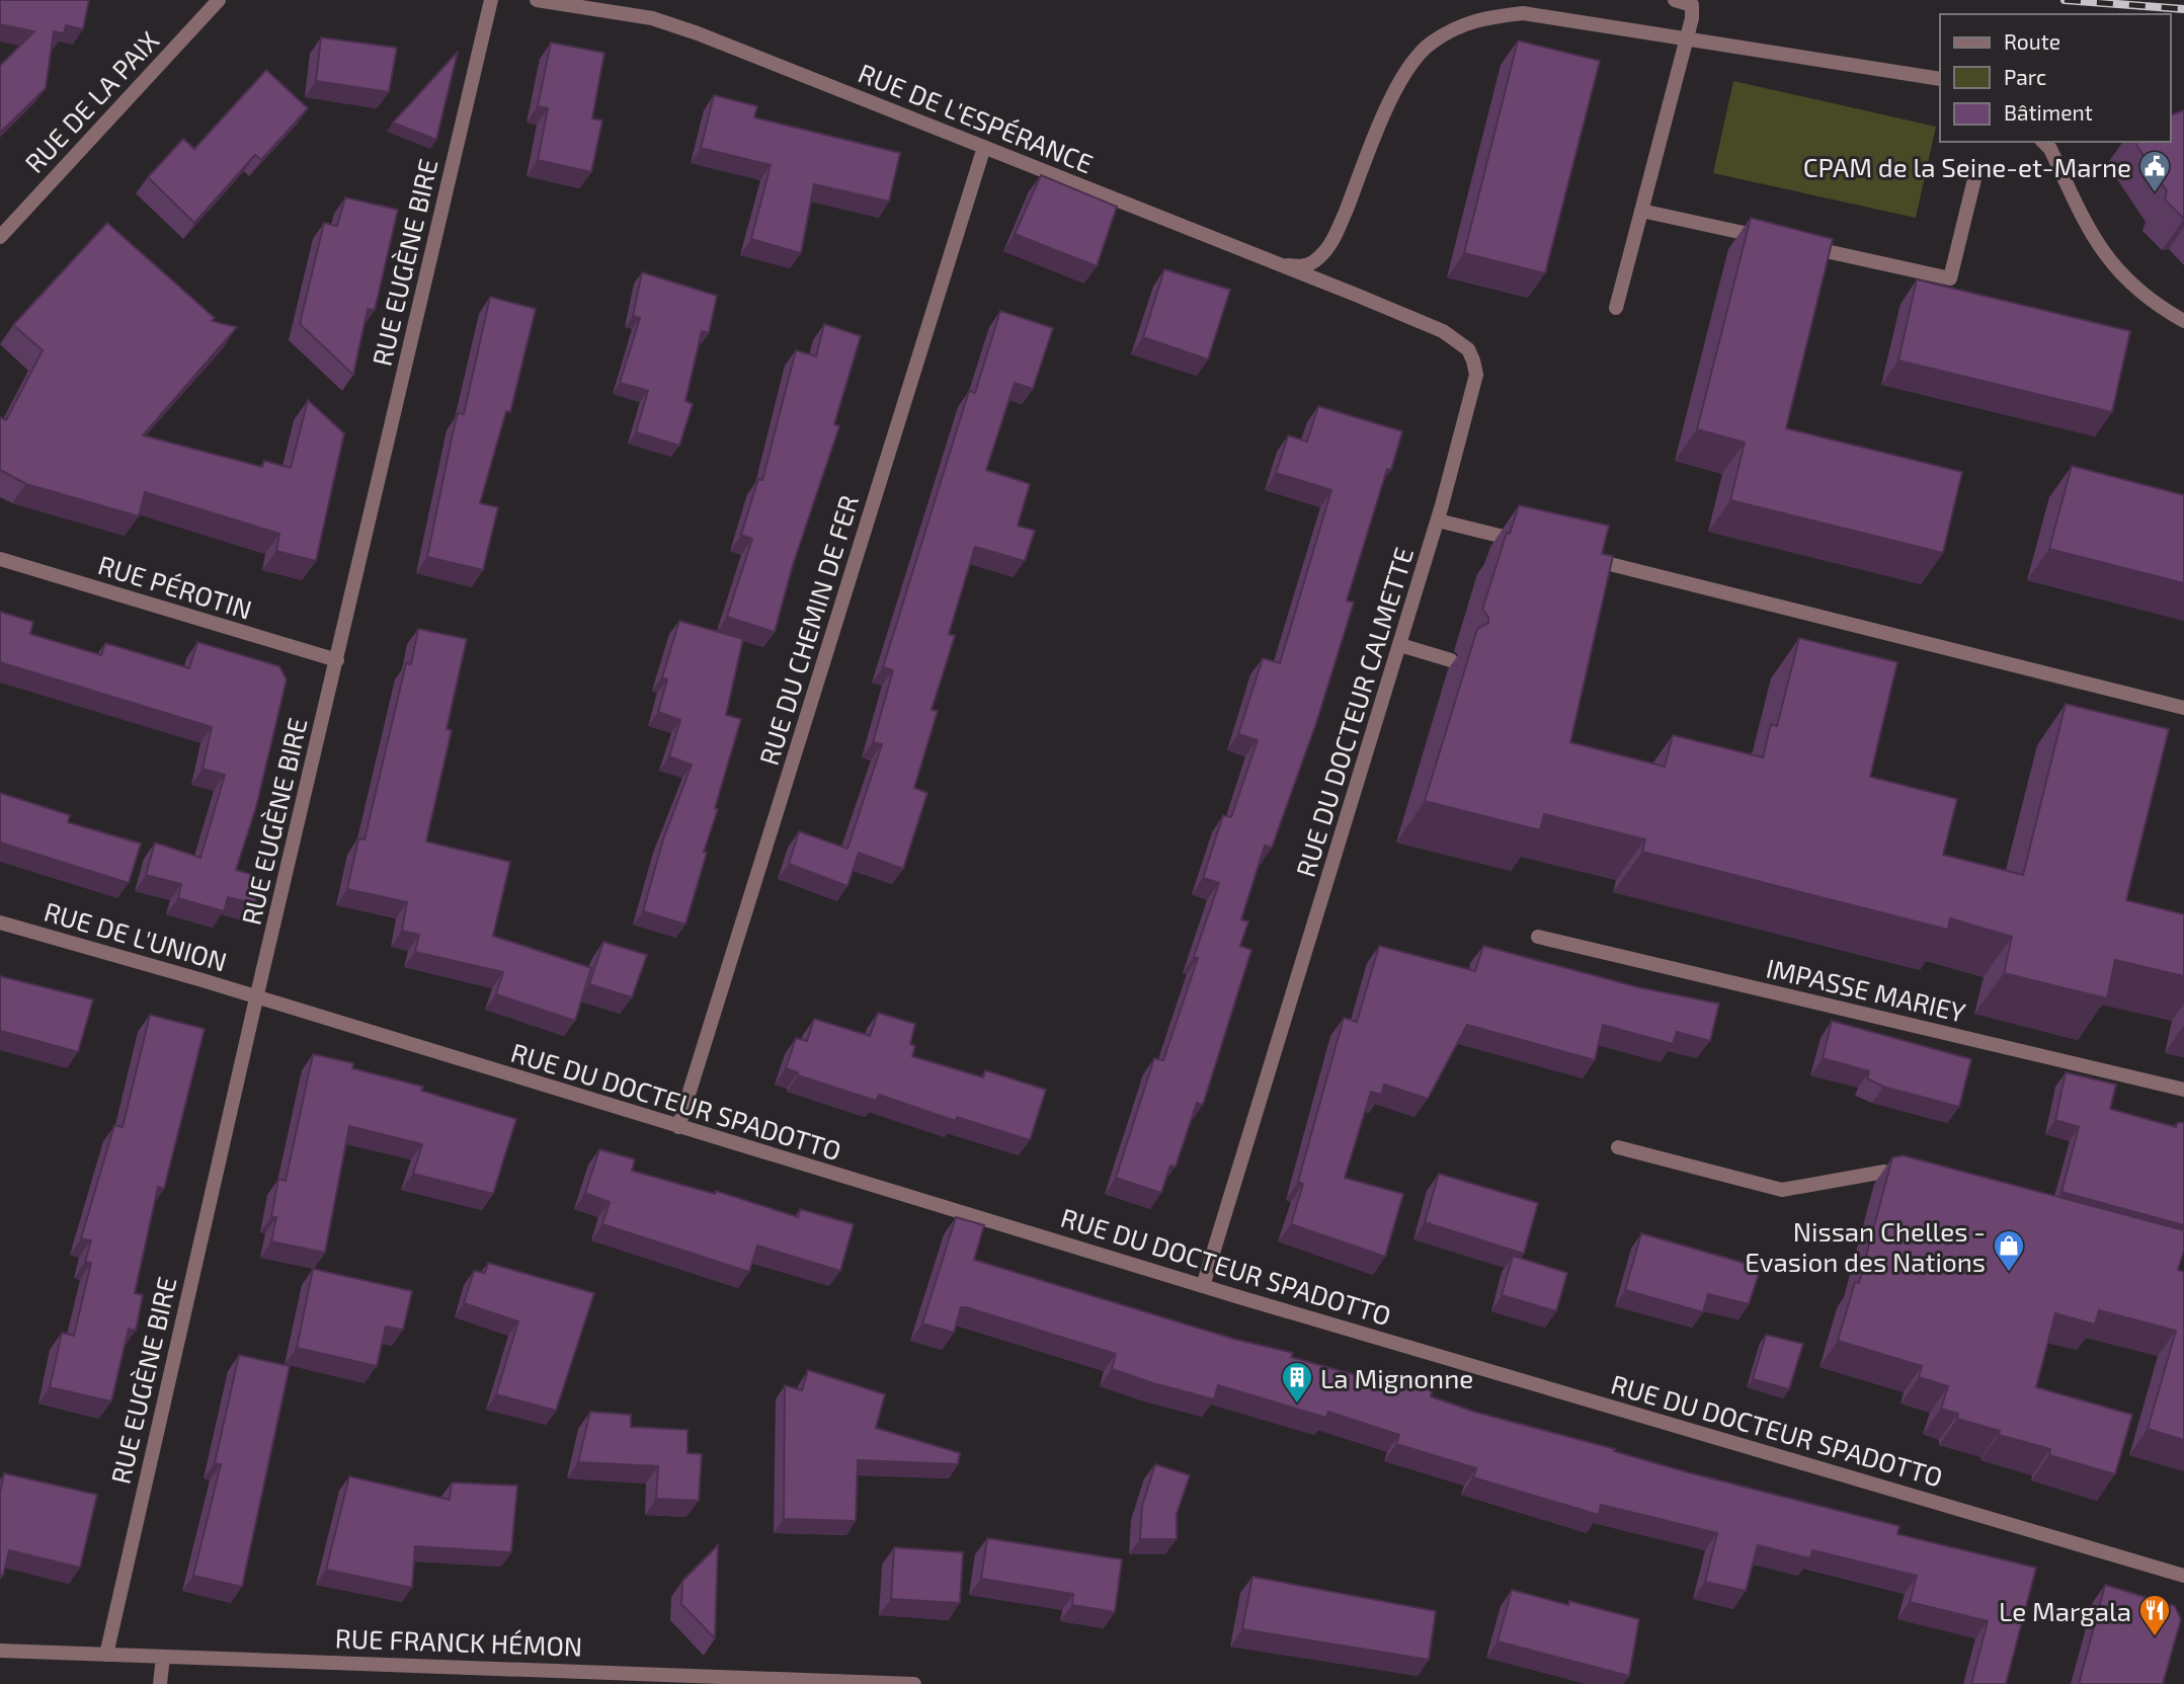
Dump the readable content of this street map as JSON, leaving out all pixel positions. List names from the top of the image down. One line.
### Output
{"streets":{"street":["RUE DE LA PAIX","RUE DE L'ESPÉRANCE","RUE EUGÈNE BIRE","RUE PÉROTIN","RUE DU CHEMIN DE FER","RUE DU DOCTEUR CALMETTE","RUE DE L'UNION","IMPASSE MARIEY","RUE DU DOCTEUR SPADOTTO","RUE FRANCK HÉMON"]},"crossings":[["RUE DE L'ESPÉRANCE","RUE DU CHEMIN DE FER"],["RUE DE L'ESPÉRANCE","RUE DU DOCTEUR CALMETTE"],["RUE EUGÈNE BIRE","RUE PÉROTIN"],["RUE EUGÈNE BIRE","RUE DE L'UNION"],["RUE EUGÈNE BIRE","RUE DU DOCTEUR SPADOTTO"],["RUE EUGÈNE BIRE","RUE FRANCK HÉMON"],["RUE DU CHEMIN DE FER","RUE DU DOCTEUR SPADOTTO"],["RUE DU DOCTEUR CALMETTE","RUE DU DOCTEUR SPADOTTO"],["RUE DE L'UNION","RUE DU DOCTEUR SPADOTTO"]],"places":{"public building":["CPAM de la Seine-et-Marne"],"shop":["Nissan Chelles - Evasion des Nations"],"building":["La Mignonne"],"restaurant":["Le Margala"]},"legend":["Route","Parc","Bâtiment"]}
